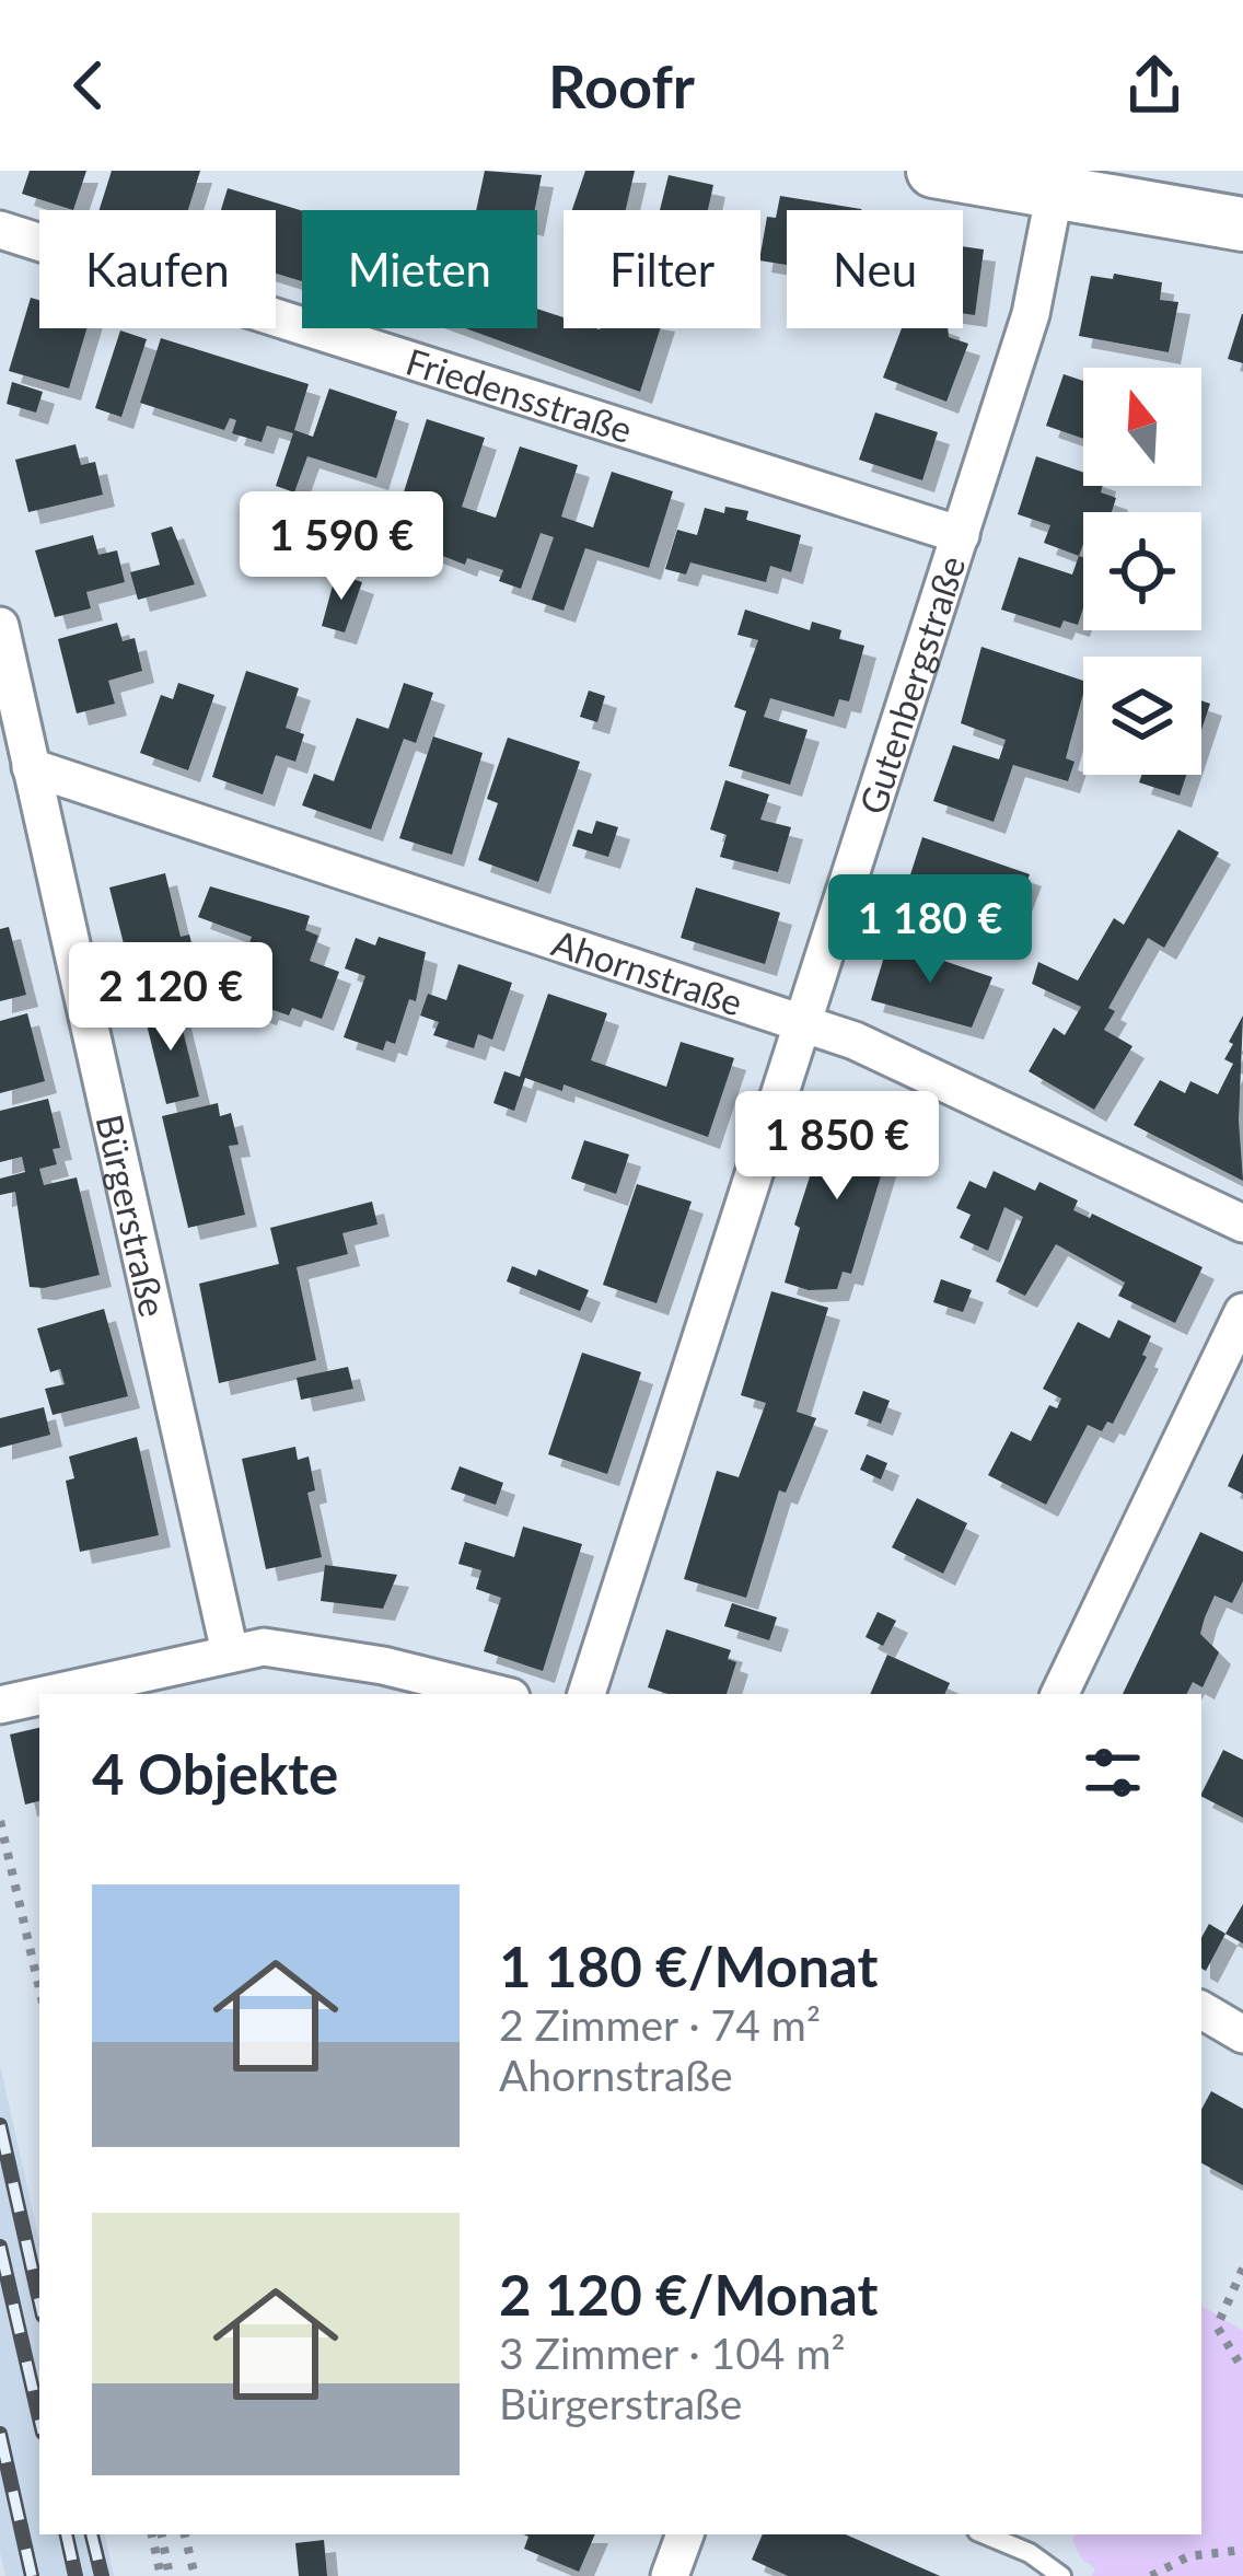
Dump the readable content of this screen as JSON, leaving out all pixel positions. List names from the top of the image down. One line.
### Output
{"streets":{"street":["Friedensstraße","Gutenbergstraße","Ahornstraße","Bürgerstraße"]},"crossings":[["Friedensstraße","Gutenbergstraße"],["Gutenbergstraße","Ahornstraße"],["Ahornstraße","Bürgerstraße"]],"north":"top","page":{"header":"Roofr","chip":["Kaufen","Mieten","Filter","Neu"],"price":["1 590 €","1 180 €","2 120 €","1 850 €"],"heading":"4 Objekte","list":[{"name":"1 180 €/Monat","note":"2 Zimmer · 74 m² · Ahornstraße"},{"name":"2 120 €/Monat","note":"3 Zimmer · 104 m² · Bürgerstraße"}]}}
